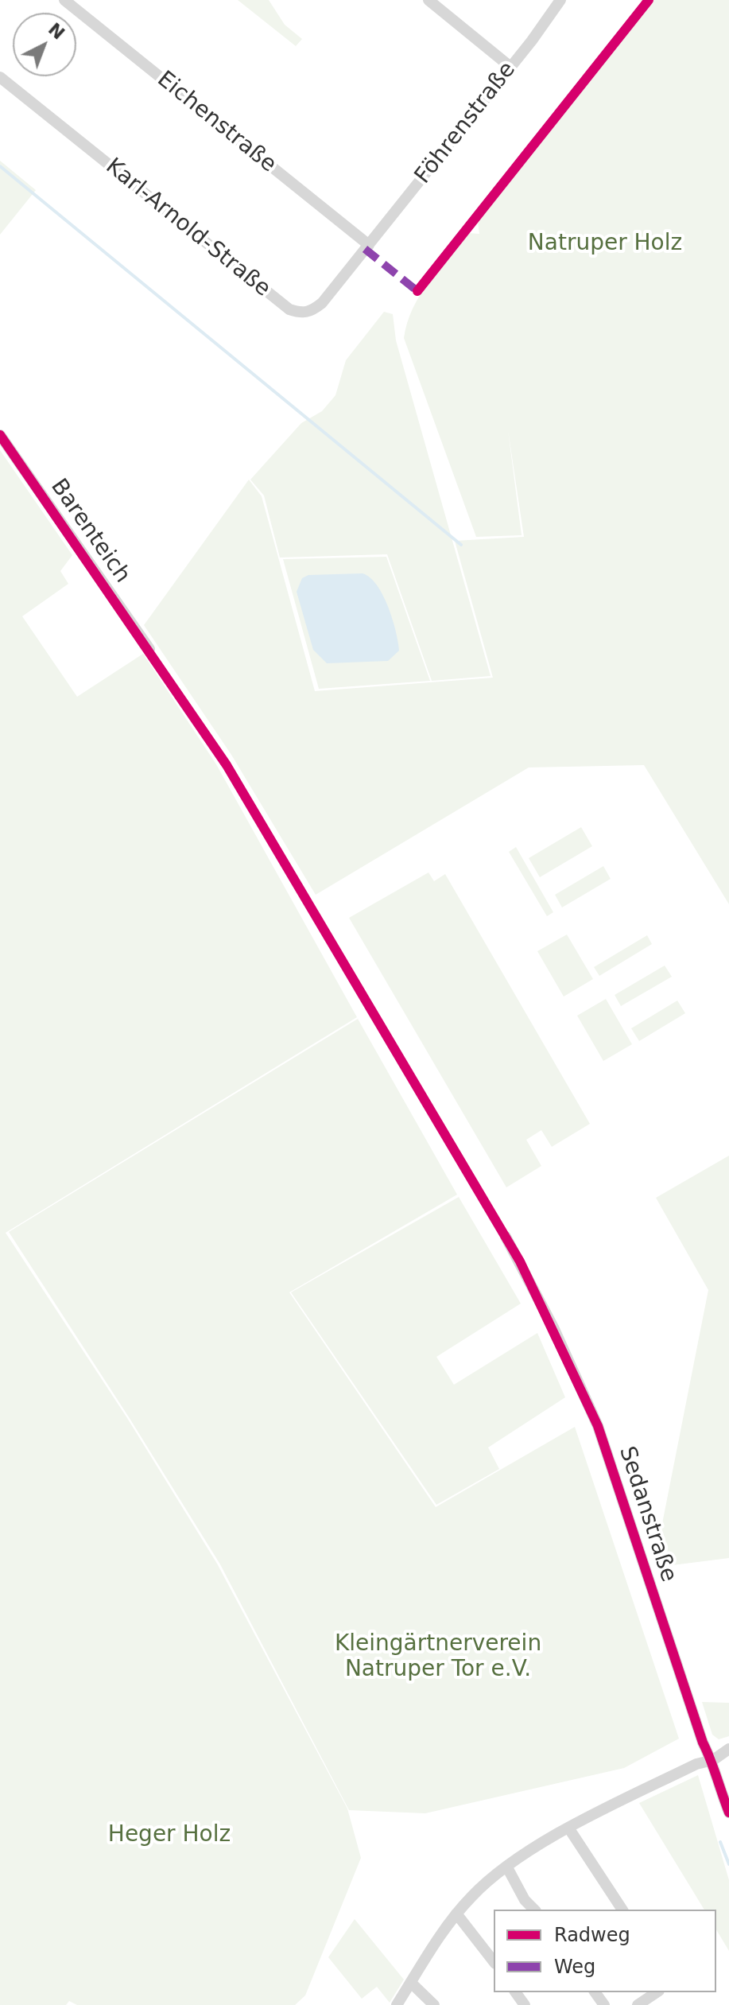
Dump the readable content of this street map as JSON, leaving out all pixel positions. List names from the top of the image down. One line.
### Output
{"streets":{"street":["Eichenstraße","Föhrenstraße","Karl-Arnold-Straße","Barenteich","Sedanstraße"]},"crossings":[["Eichenstraße","Föhrenstraße"],["Eichenstraße","Karl-Arnold-Straße"],["Föhrenstraße","Karl-Arnold-Straße"]],"parks":["Natruper Holz","Kleingärtnerverein Natruper Tor e.V.","Heger Holz"],"legend":["Radweg","Weg"],"north":"top right"}
